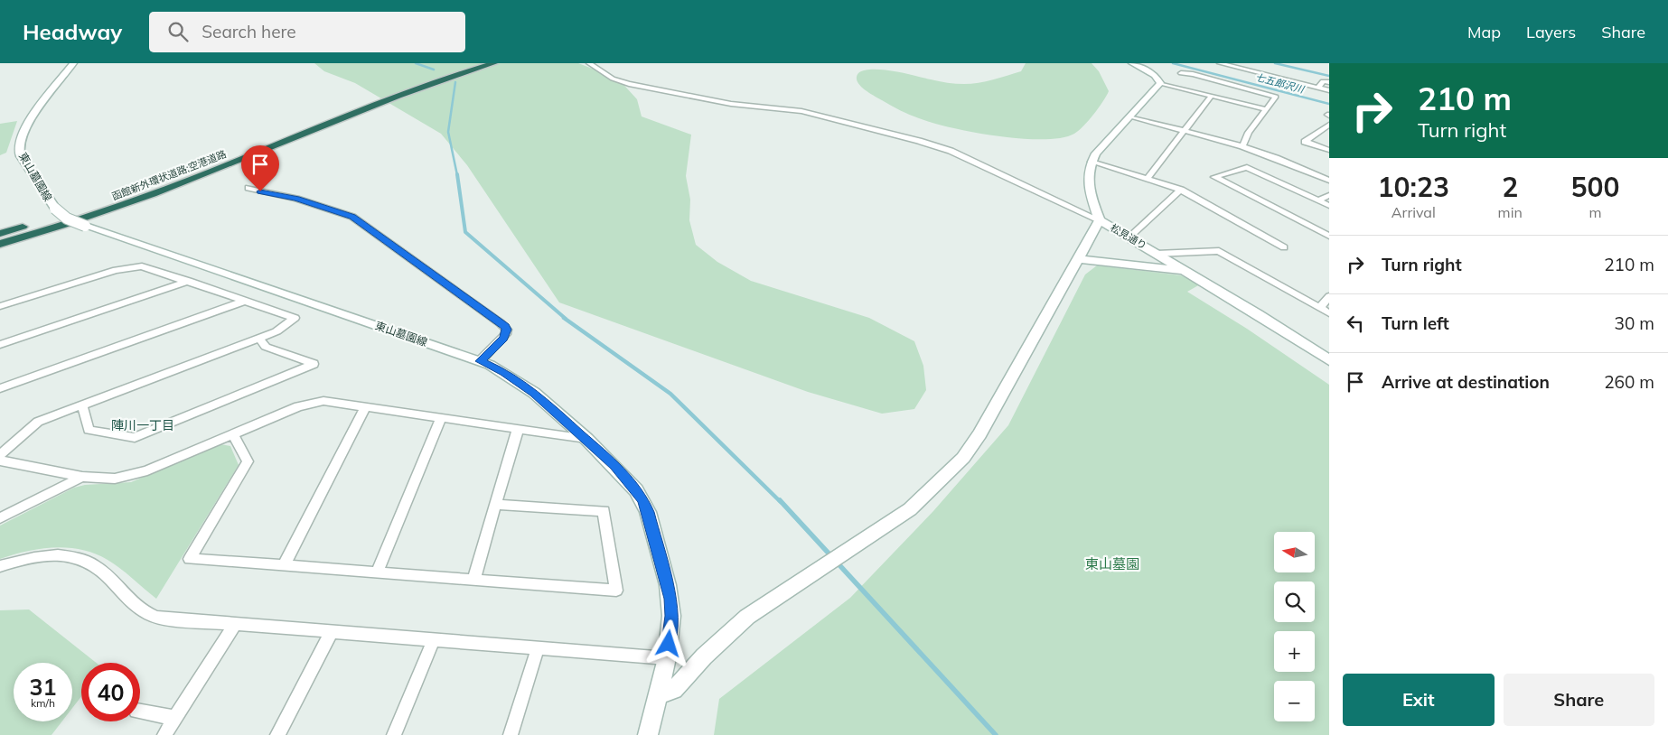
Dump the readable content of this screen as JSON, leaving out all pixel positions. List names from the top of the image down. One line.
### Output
{"streets":{"highway":["函館新外環状道路;空港道路"],"street":["東山墓園線","松見通り"]},"crossings":[["函館新外環状道路;空港道路","東山墓園線"]],"districts":["陣川一丁目"],"water":["七五郎沢川"],"parks":["東山墓園"],"north":"left","page":{"header":"Headway","search":"Search here","nav":["Map","Layers","Share"],"turn":["210 m","Turn right"],"eta":["10:23","Arrival","2","min","500","m"],"list":[{"name":"Turn right","value":"210 m"},{"name":"Turn left","value":"30 m"},{"name":"Arrive at destination","value":"260 m"}],"map_buttons":["+","−"],"speed":"31 km/h","limit":"40","buttons":["Exit","Share"]}}
